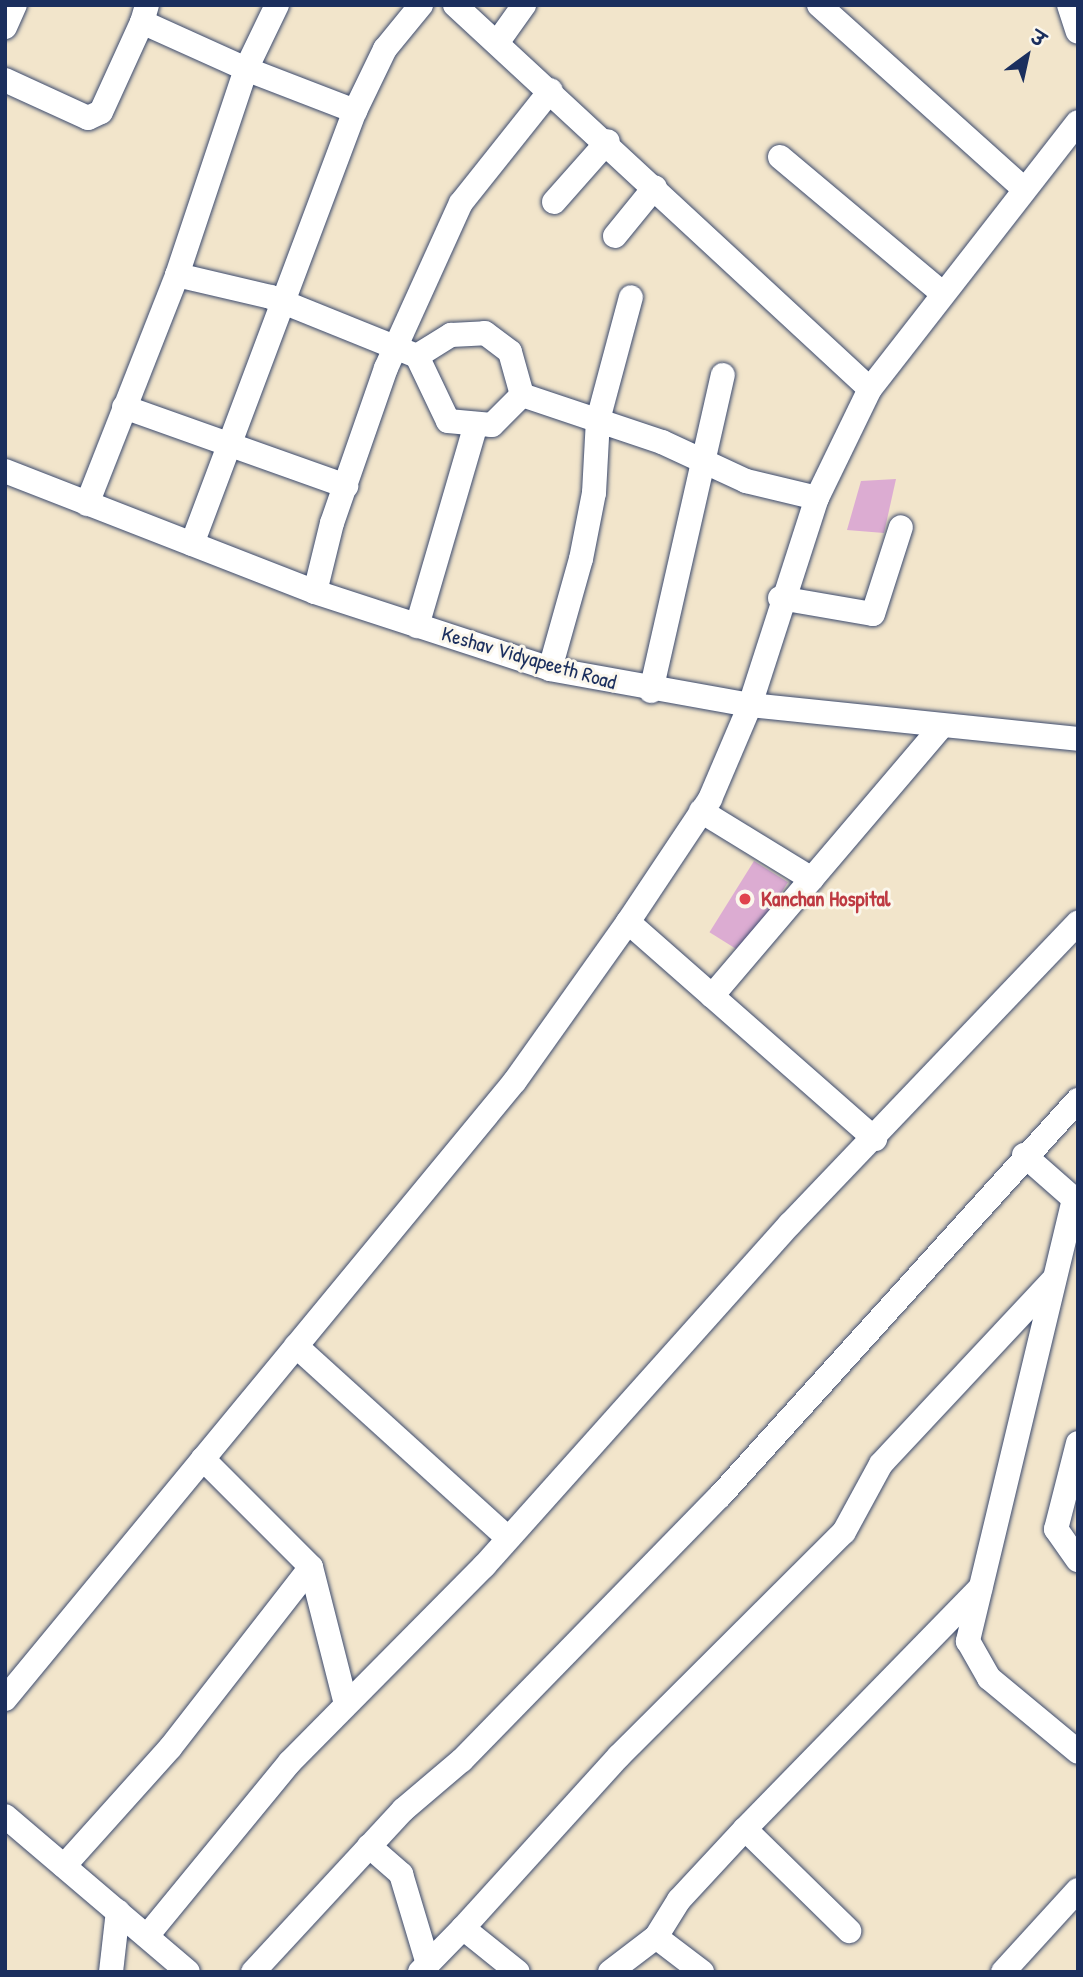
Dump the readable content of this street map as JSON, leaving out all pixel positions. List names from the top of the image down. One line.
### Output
{"streets":{"street":["Keshav Vidyapeeth Road"]},"places":["Kanchan Hospital"],"north":"top right"}
